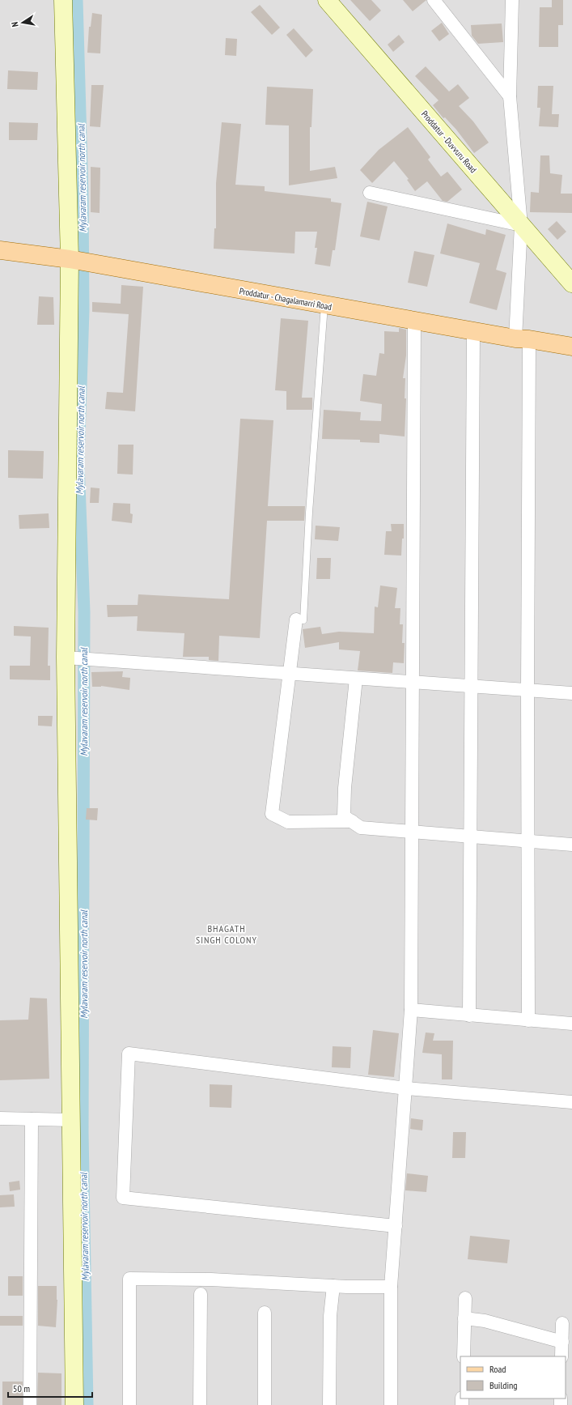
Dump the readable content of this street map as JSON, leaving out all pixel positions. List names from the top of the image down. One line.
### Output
{"streets":{"main road":["Proddatur - Duvvuru Road","Proddatur - Chagalamarri Road"]},"districts":["BHAGATH SINGH COLONY"],"water":["Mylavaram reservoir north canal"],"legend":["Road","Building"],"scale_bar":"50 m","north":"left"}
